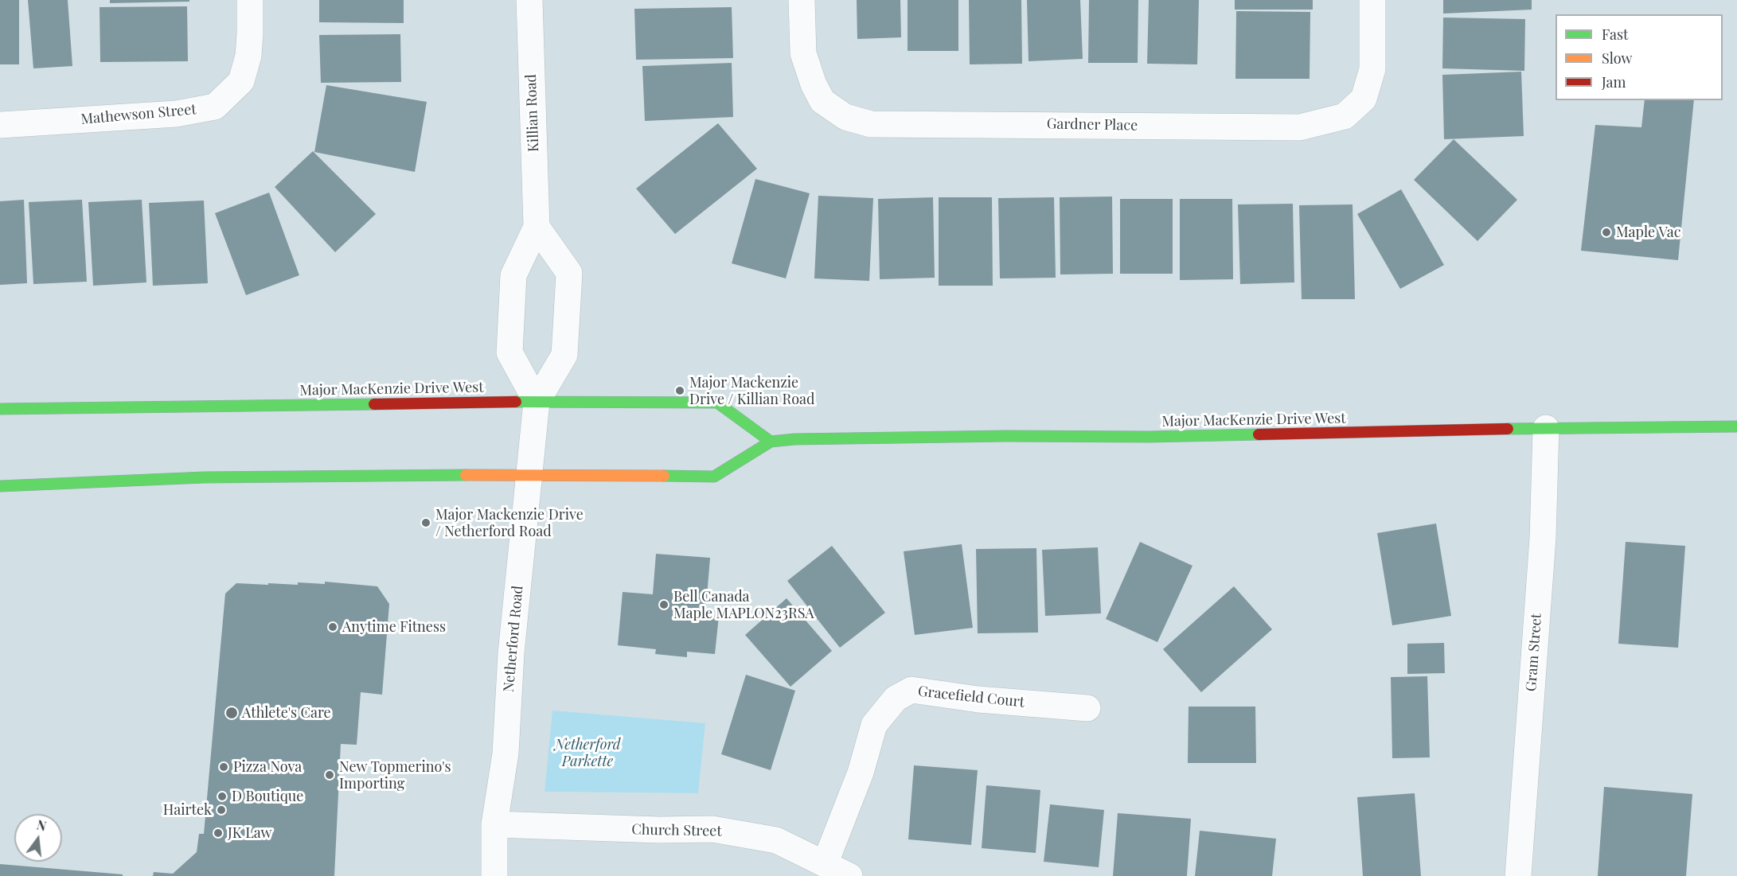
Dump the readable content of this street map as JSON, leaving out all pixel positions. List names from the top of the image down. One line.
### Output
{"streets":{"main road":["Major MacKenzie Drive West"],"street":["Killian Road","Mathewson Street","Gardner Place","Netherford Road","Gram Street","Gracefield Court","Church Street"]},"crossings":[["Killian Road","Major MacKenzie Drive West"],["Killian Road","Netherford Road"],["Major MacKenzie Drive West","Netherford Road"],["Major MacKenzie Drive West","Gram Street"],["Netherford Road","Church Street"],["Gracefield Court","Church Street"]],"parks":["Netherford Parkette"],"places":["Maple Vac","Major Mackenzie Drive / Killian Road","Major Mackenzie Drive / Netherford Road","Bell Canada Maple MAPLON23RSA","Anytime Fitness","Athlete's Care","Pizza Nova","New Topmerino's Importing","D Boutique","Hairtek","JK Law"],"legend":["Fast","Slow","Jam"],"north":"top"}
